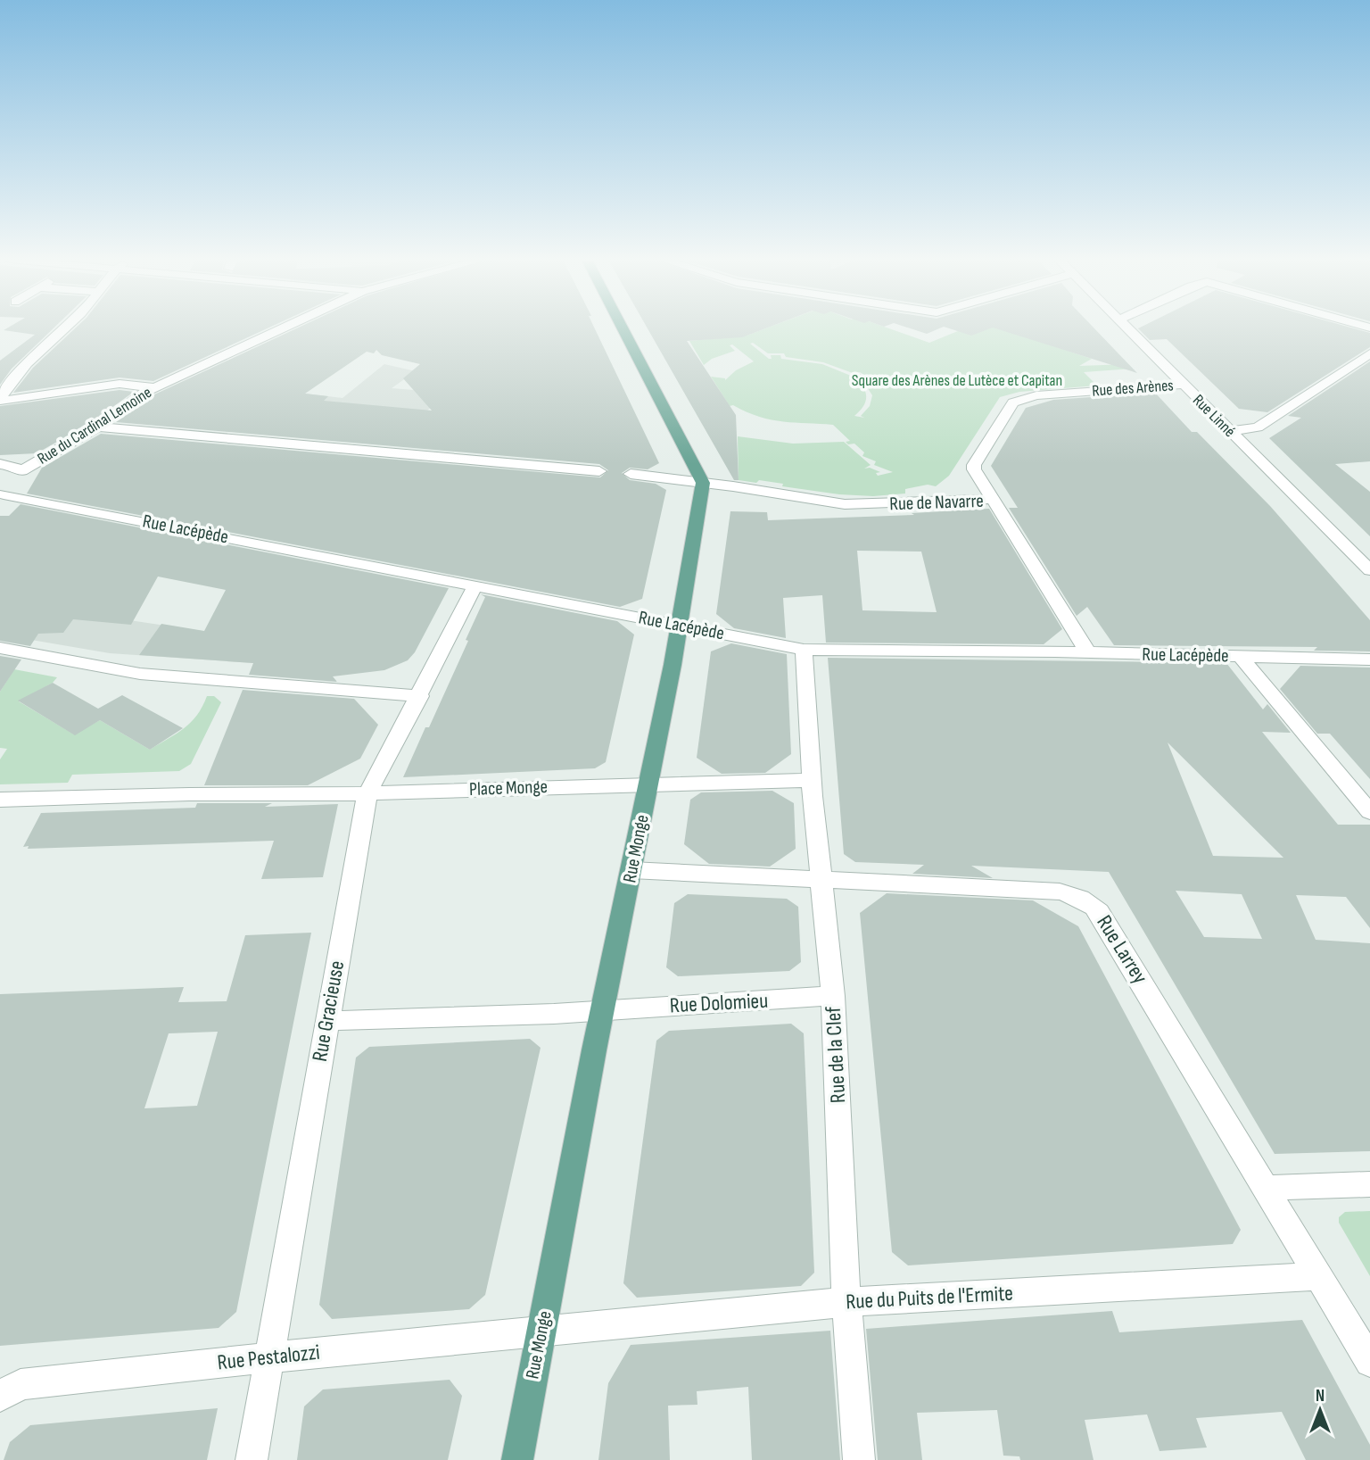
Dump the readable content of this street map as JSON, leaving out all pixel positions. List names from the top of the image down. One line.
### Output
{"streets":{"main road":["Rue Monge"],"street":["Rue des Arènes","Rue Linné","Rue du Cardinal Lemoine","Rue de Navarre","Rue Lacépède","Place Monge","Rue Larrey","Rue Dolomieu","Rue Gracieuse","Rue de la Clef","Rue du Puits de l'Ermite","Rue Pestalozzi"]},"crossings":[["Rue des Arènes","Rue Linné"],["Rue des Arènes","Rue de Navarre"],["Rue de Navarre","Rue Lacépède"],["Rue de Navarre","Rue Monge"],["Rue Lacépède","Rue Monge"],["Rue Lacépède","Rue Gracieuse"],["Rue Lacépède","Rue de la Clef"],["Place Monge","Rue Monge"],["Place Monge","Rue Gracieuse"],["Place Monge","Rue de la Clef"],["Rue Monge","Rue Larrey"],["Rue Monge","Rue Dolomieu"],["Rue Monge","Rue du Puits de l'Ermite"],["Rue Monge","Rue Pestalozzi"],["Rue Larrey","Rue de la Clef"],["Rue Larrey","Rue du Puits de l'Ermite"],["Rue Dolomieu","Rue de la Clef"],["Rue Gracieuse","Rue Pestalozzi"],["Rue de la Clef","Rue du Puits de l'Ermite"],["Rue du Puits de l'Ermite","Rue Pestalozzi"]],"parks":["Square des Arènes de Lutèce et Capitan"],"north":"top"}
